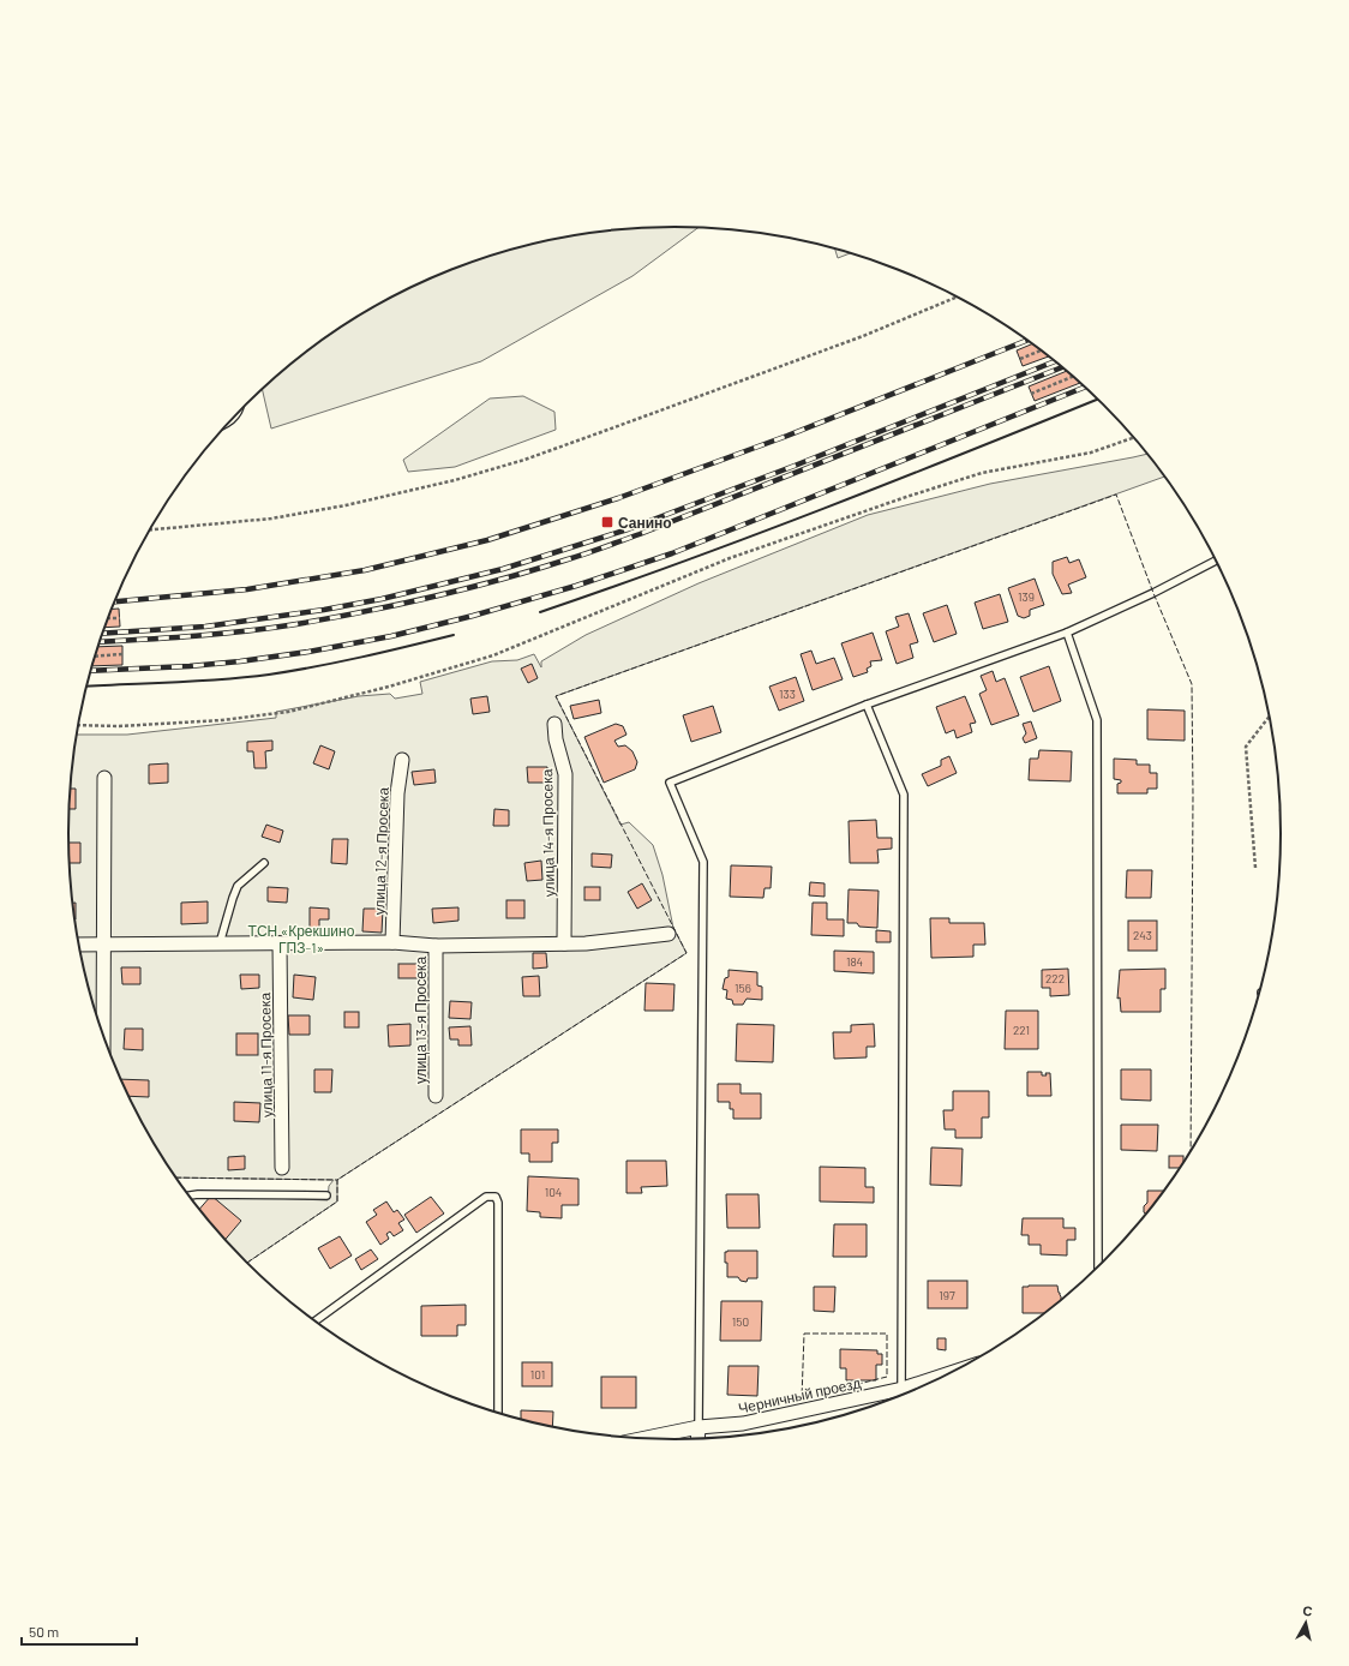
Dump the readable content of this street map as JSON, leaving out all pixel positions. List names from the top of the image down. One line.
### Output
{"streets":{"street":["улица 14-я Просека","улица 12-я Просека","улица 13-я Просека","улица 11-я Просека","Черничный проезд"]},"parks":["ТСН «Крекшино ГПЗ-1»"],"places":{"transit":["Санино"]},"house_numbers":["139","133","243","184","222","156","221","104","197","150","101"],"scale_bar":"50 m","north":"top"}
